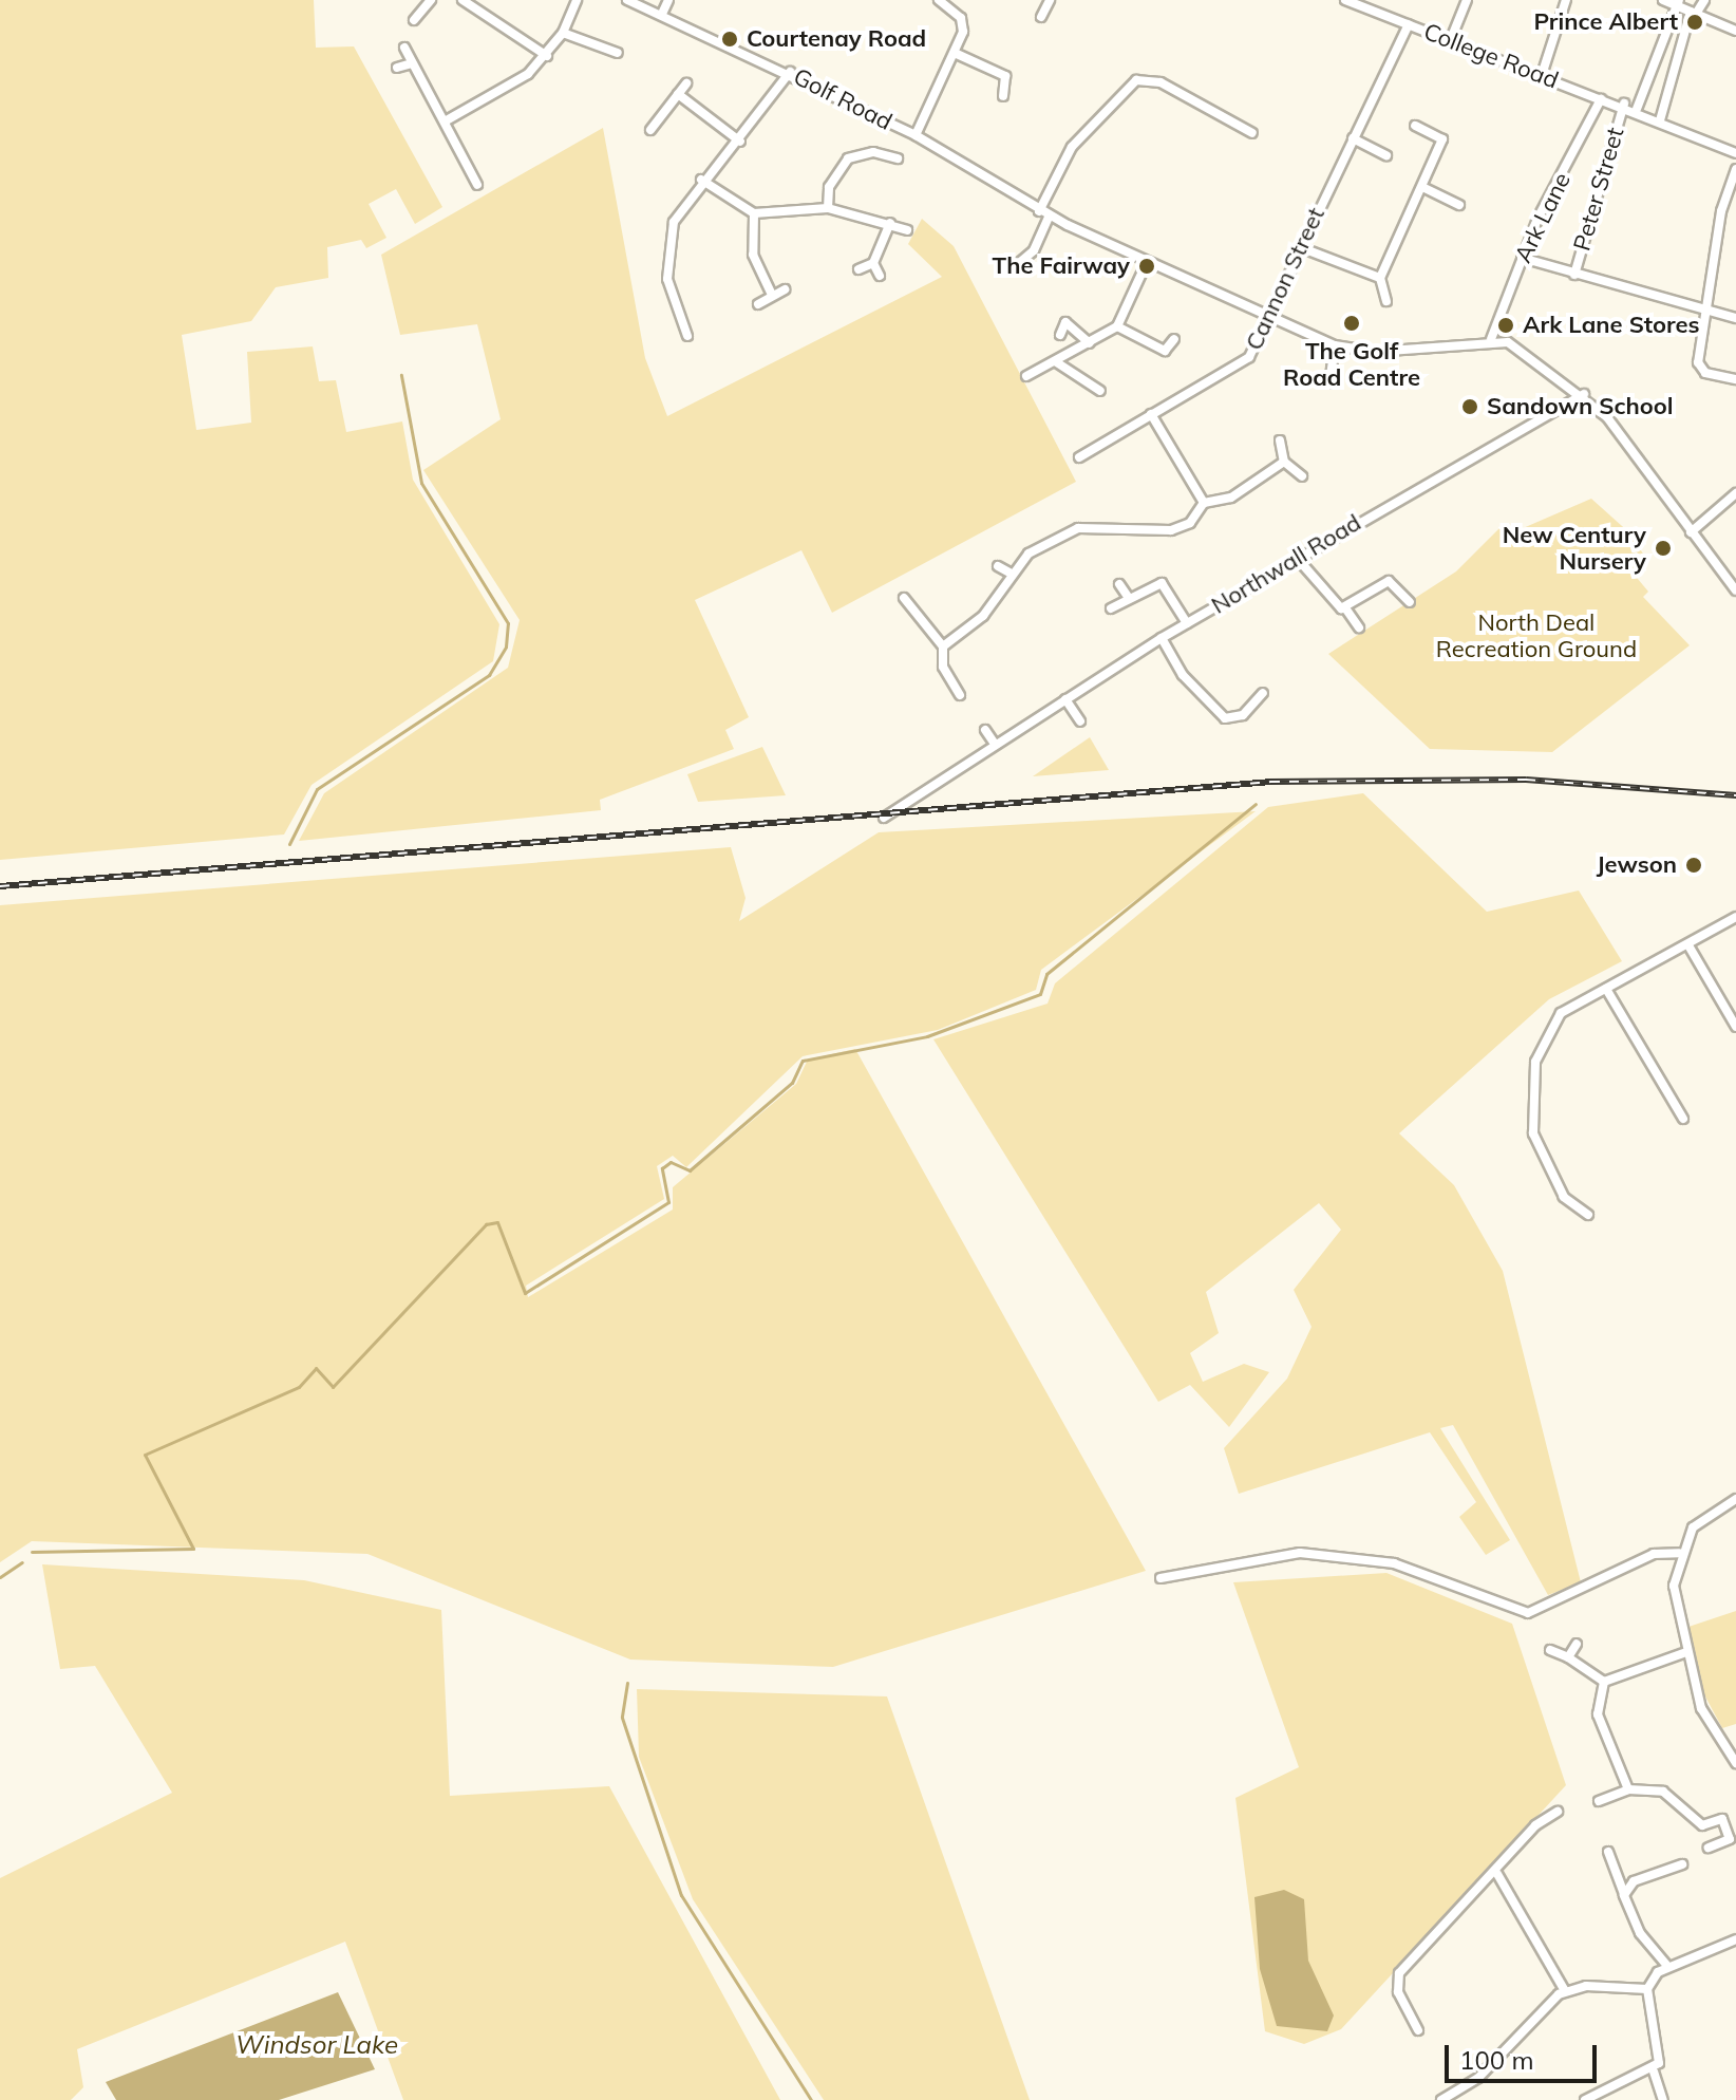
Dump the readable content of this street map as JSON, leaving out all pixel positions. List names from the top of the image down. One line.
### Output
{"streets":{"street":["College Road","Golf Road","Peter Street","Ark Lane","Cannon Street","Northwall Road"]},"crossings":[["College Road","Peter Street"],["College Road","Ark Lane"],["College Road","Cannon Street"],["Golf Road","Ark Lane"],["Golf Road","Cannon Street"]],"water":["Windsor Lake"],"parks":["North Deal Recreation Ground"],"places":["Prince Albert","Courtenay Road","The Fairway","The Golf Road Centre","Ark Lane Stores","Sandown School","New Century Nursery","Jewson"],"scale_bar":"100 m"}
